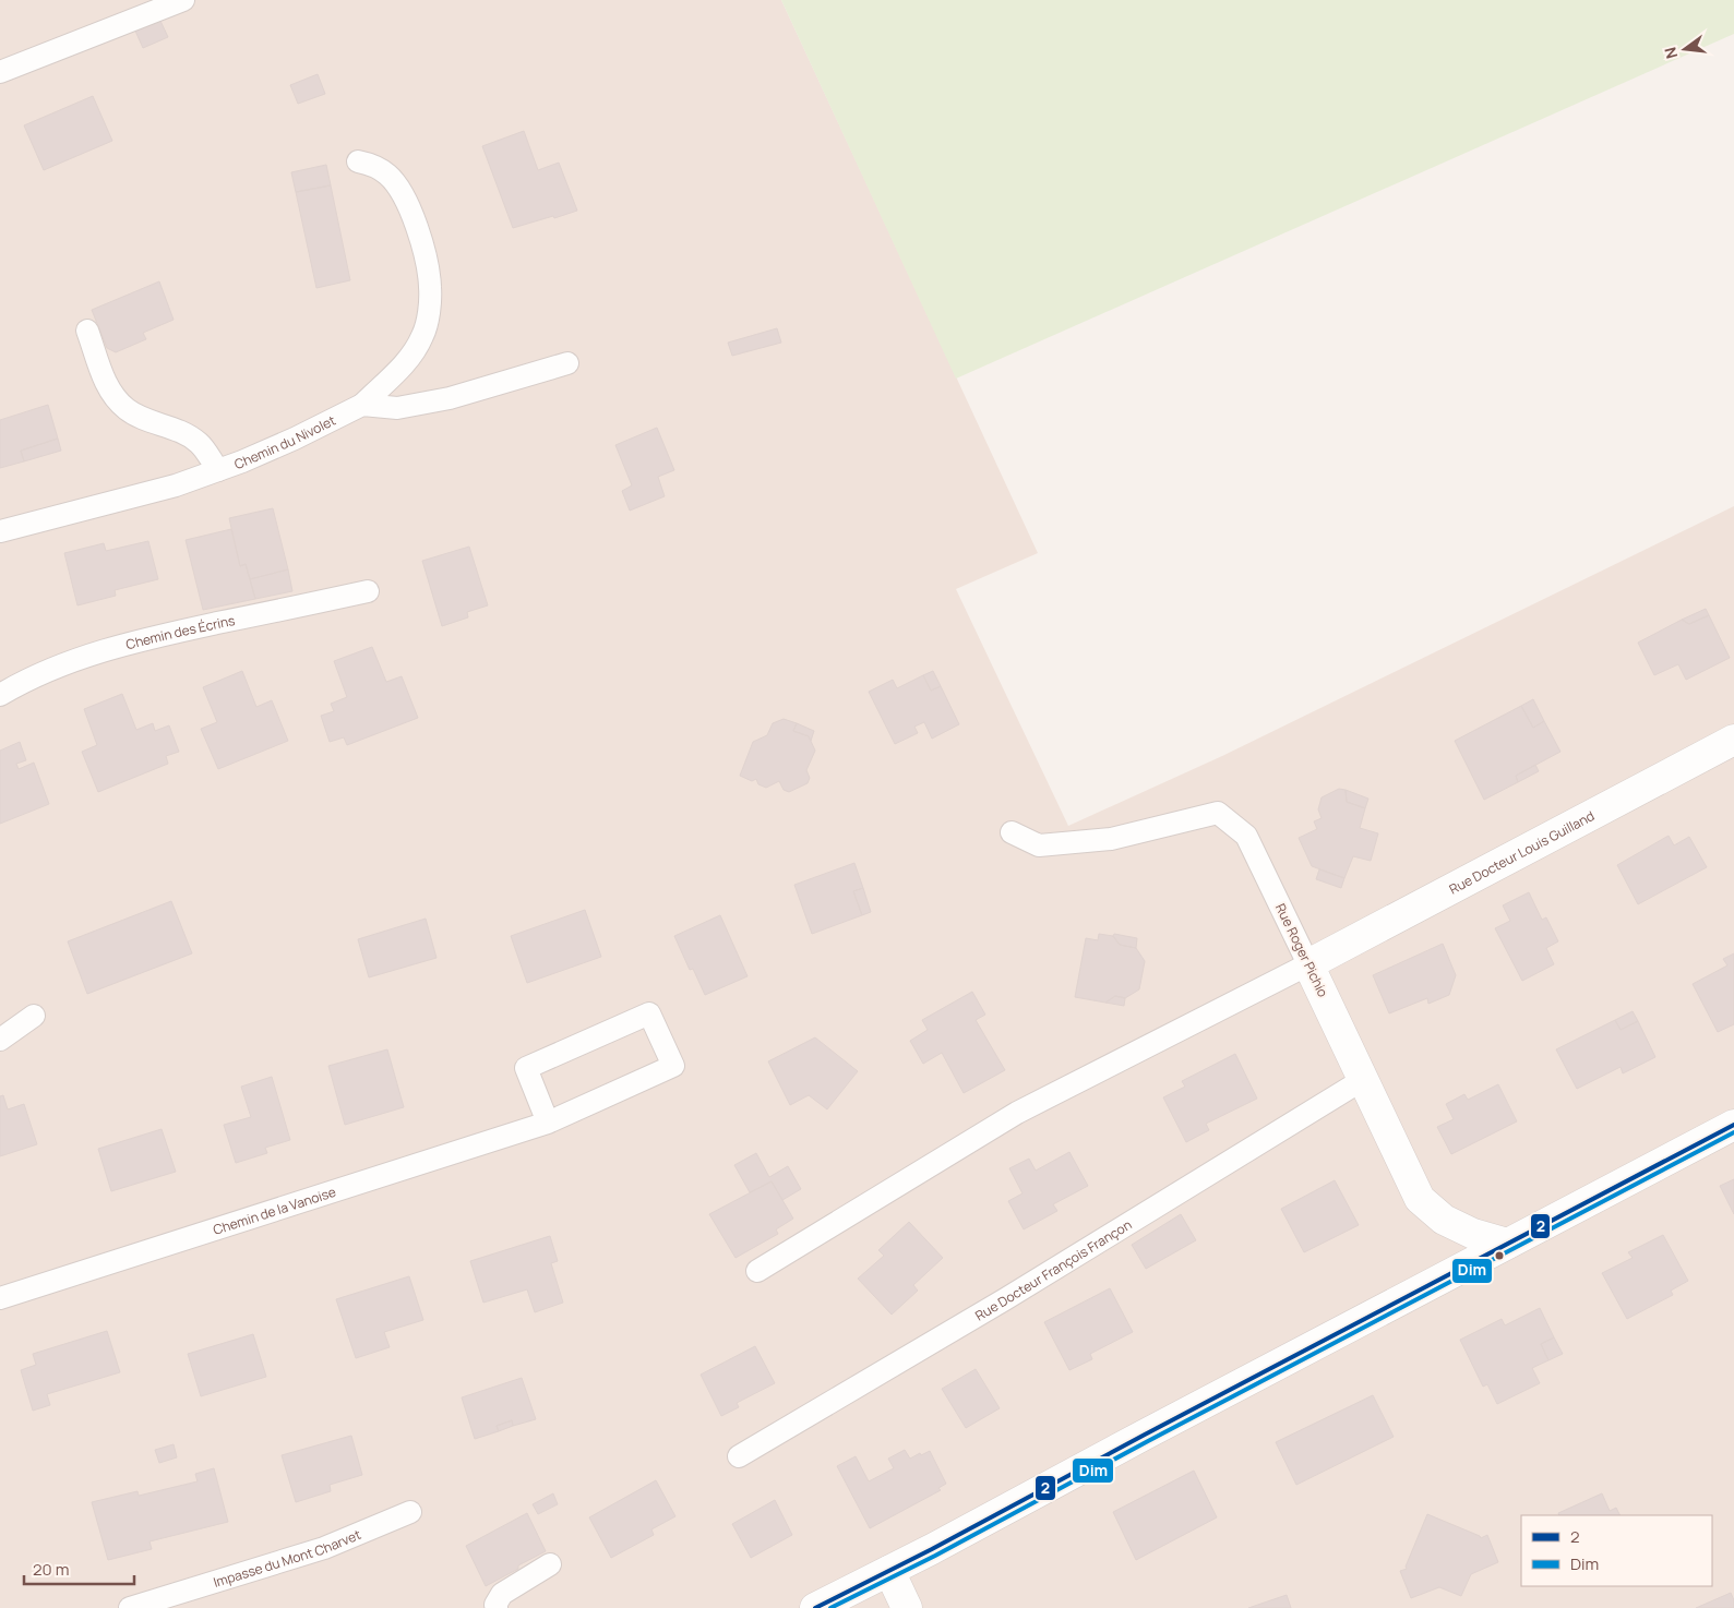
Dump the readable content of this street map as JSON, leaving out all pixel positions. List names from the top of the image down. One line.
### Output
{"streets":{"street":["Rue Docteur Louis Guilland","Rue Roger Pichio"],"lane":["Chemin du Nivolet","Chemin des Écrins","Chemin de la Vanoise","Rue Docteur François Françon","Impasse du Mont Charvet"]},"crossings":[["Rue Docteur Louis Guilland","Rue Roger Pichio"],["Rue Roger Pichio","Rue Docteur François Françon"]],"lines":["transit line 2","transit line Dim"],"legend":["2","Dim"],"scale_bar":"20 m","north":"left"}
